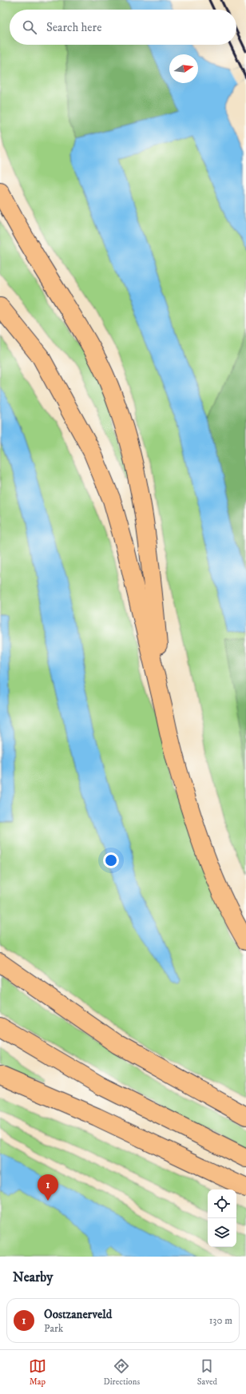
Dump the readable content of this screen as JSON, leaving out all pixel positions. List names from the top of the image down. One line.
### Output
{"north":"right","page":{"search":"Search here","pins":"1","heading":"Nearby","list":[{"mark":"1","name":"Oostzanerveld","note":"Park","value":"130 m"}],"nav":["Map","Directions","Saved"]}}
